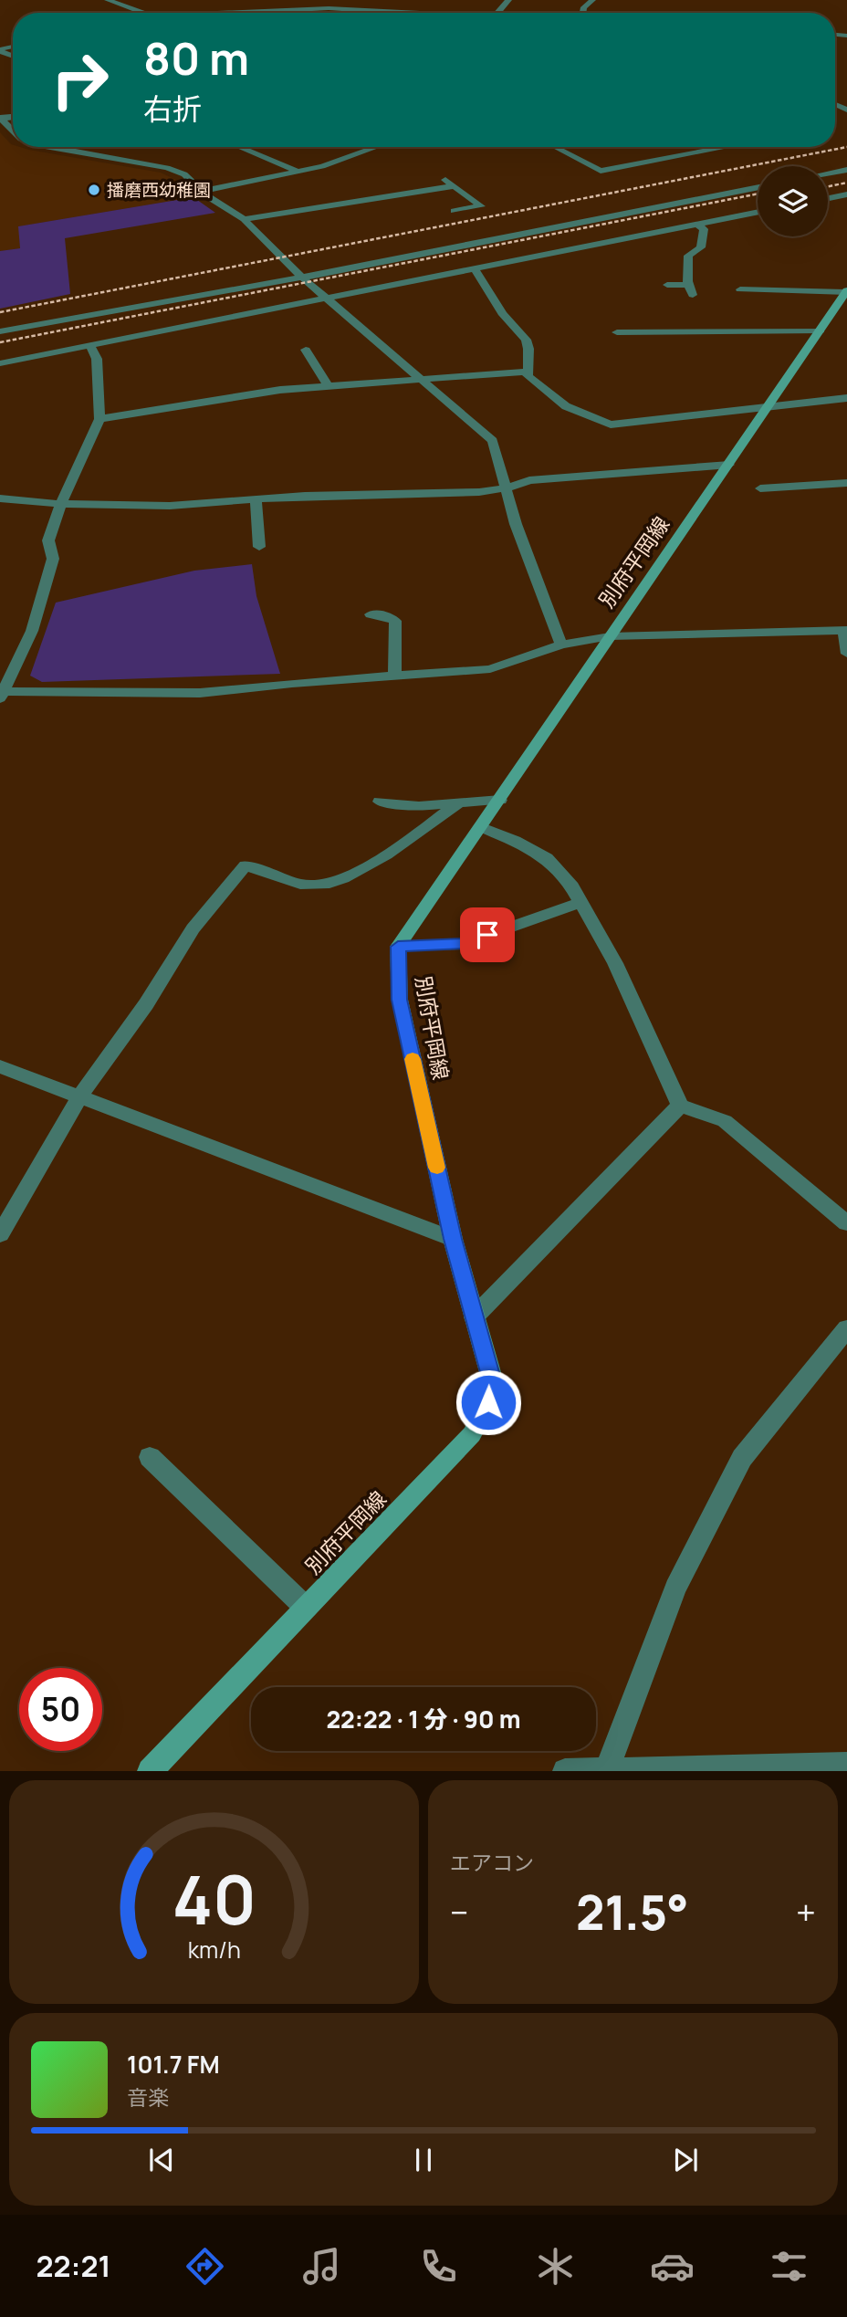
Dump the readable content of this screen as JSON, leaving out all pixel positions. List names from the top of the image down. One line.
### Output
{"streets":{"main road":["別府平岡線"]},"places":["播磨西幼稚園"],"page":{"turn":["80 m","右折"],"limit":"50","trip":"22:22 · 1 分 · 90 m","tile":"エアコン","heat":["−","21.5°","+"],"song":["101.7 FM","音楽"],"tabs":"22:21","gauge":["40","km/h"]}}
